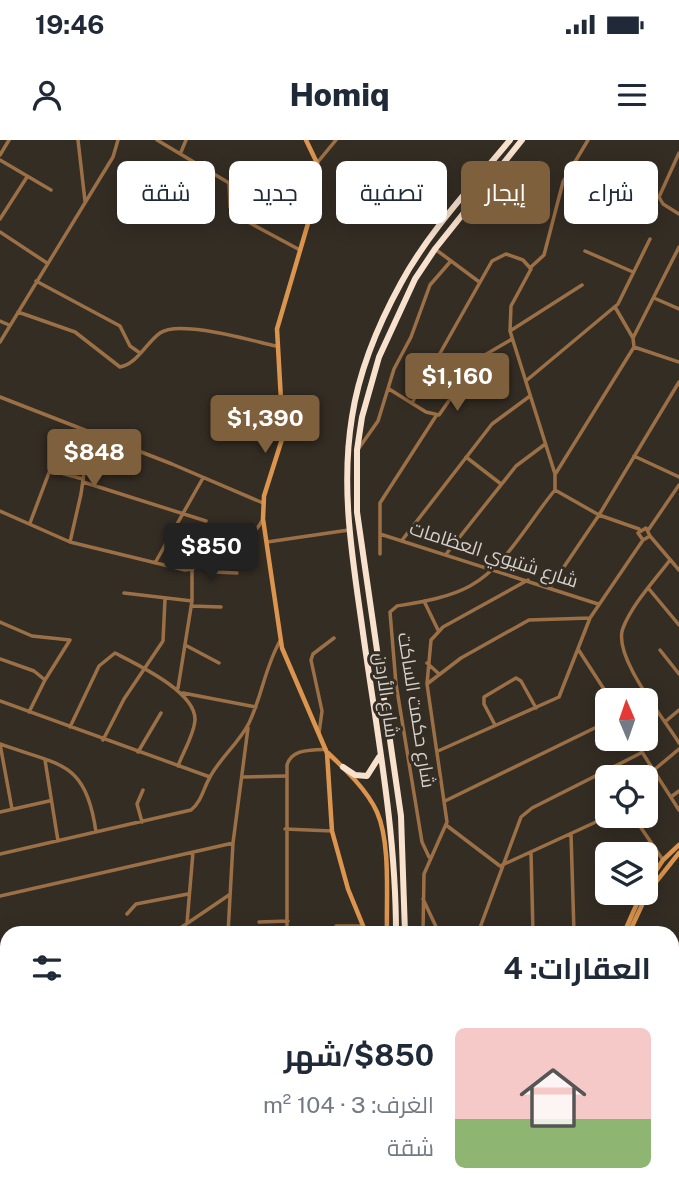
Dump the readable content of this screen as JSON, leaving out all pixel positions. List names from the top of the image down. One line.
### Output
{"streets":{"highway":["شارع الأردن"],"street":["شارع شتيوي العظامات","شارع حكمت الساكت"]},"crossings":[["شارع شتيوي العظامات","شارع حكمت الساكت"]],"north":"top","page":{"status":"19:46","header":"Homiq","chip":["شراء","إيجار","تصفية","جديد","شقة"],"price":["$1,160","$1,390","$848","$850"],"heading":"العقارات: 4","list":[{"name":"$850/شهر","note":"الغرف: 3 · 104 m² · شقة"}]}}
